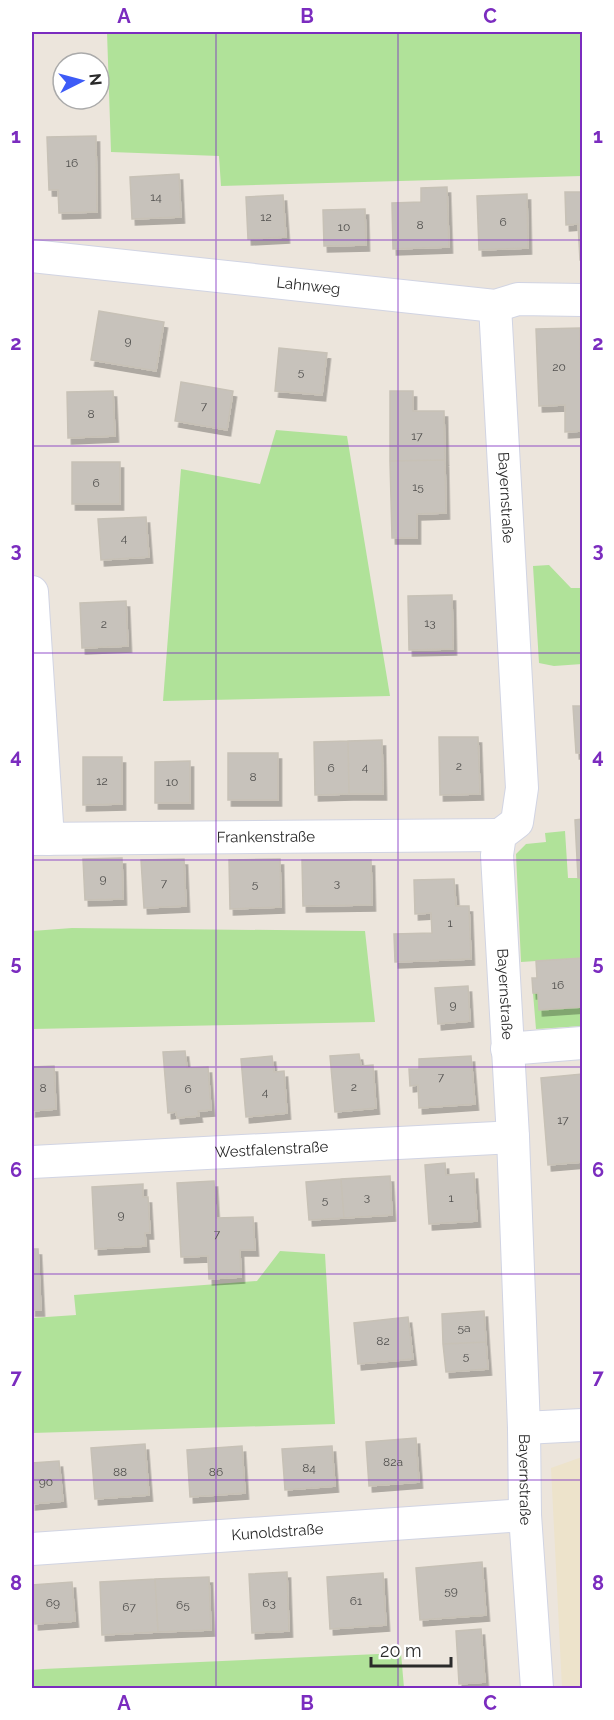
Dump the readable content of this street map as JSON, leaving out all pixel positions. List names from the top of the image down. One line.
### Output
{"streets":{"street":["Lahnweg","Bayernstraße","Frankenstraße","Westfalenstraße","Kunoldstraße"]},"crossings":[["Lahnweg","Bayernstraße"],["Bayernstraße","Frankenstraße"],["Bayernstraße","Westfalenstraße"],["Bayernstraße","Kunoldstraße"]],"house_numbers":["16","14","12","6","8","10","9","20","5","7","8","17","6","15","4","13","2","2","4","6","8","12","10","9","7","3","5","1","16","9","7","2","8","6","4","17","3","1","5","9","7","5a","82","5","82a","84","88","86","90","59","61","69","63","65","67"],"scale_bar":"20 m","north":"right","grid":{"columns":["A","B","C"],"rows":["1","2","3","4","5","6","7","8"]}}
